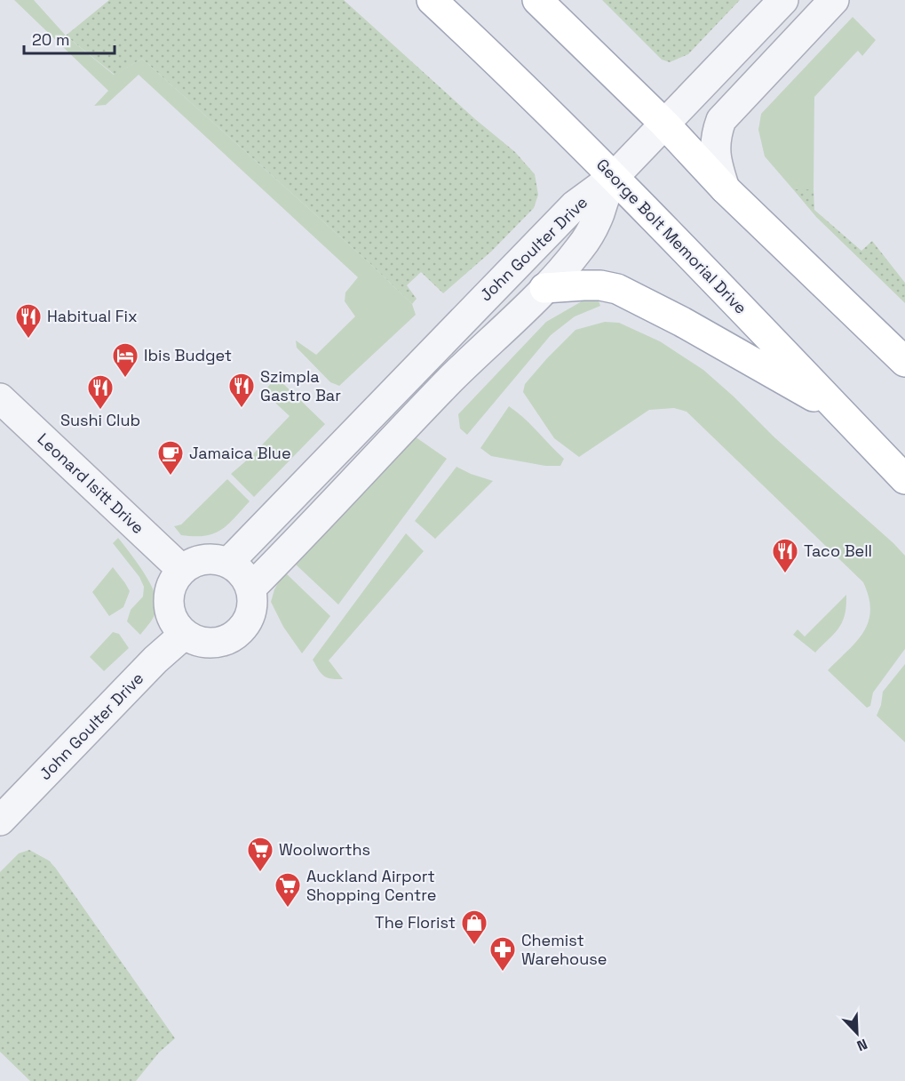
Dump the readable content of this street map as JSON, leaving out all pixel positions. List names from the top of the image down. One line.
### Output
{"streets":{"main road":["George Bolt Memorial Drive"],"street":["John Goulter Drive","Leonard Isitt Drive"]},"crossings":[["George Bolt Memorial Drive","John Goulter Drive"],["John Goulter Drive","Leonard Isitt Drive"]],"places":{"restaurant":["Habitual Fix","Szimpla Gastro Bar","Sushi Club","Taco Bell"],"hotel":["Ibis Budget"],"cafe":["Jamaica Blue"],"supermarket":["Woolworths","Auckland Airport Shopping Centre"],"shop":["The Florist"],"pharmacy":["Chemist Warehouse"]},"scale_bar":"20 m","north":"bottom right"}
